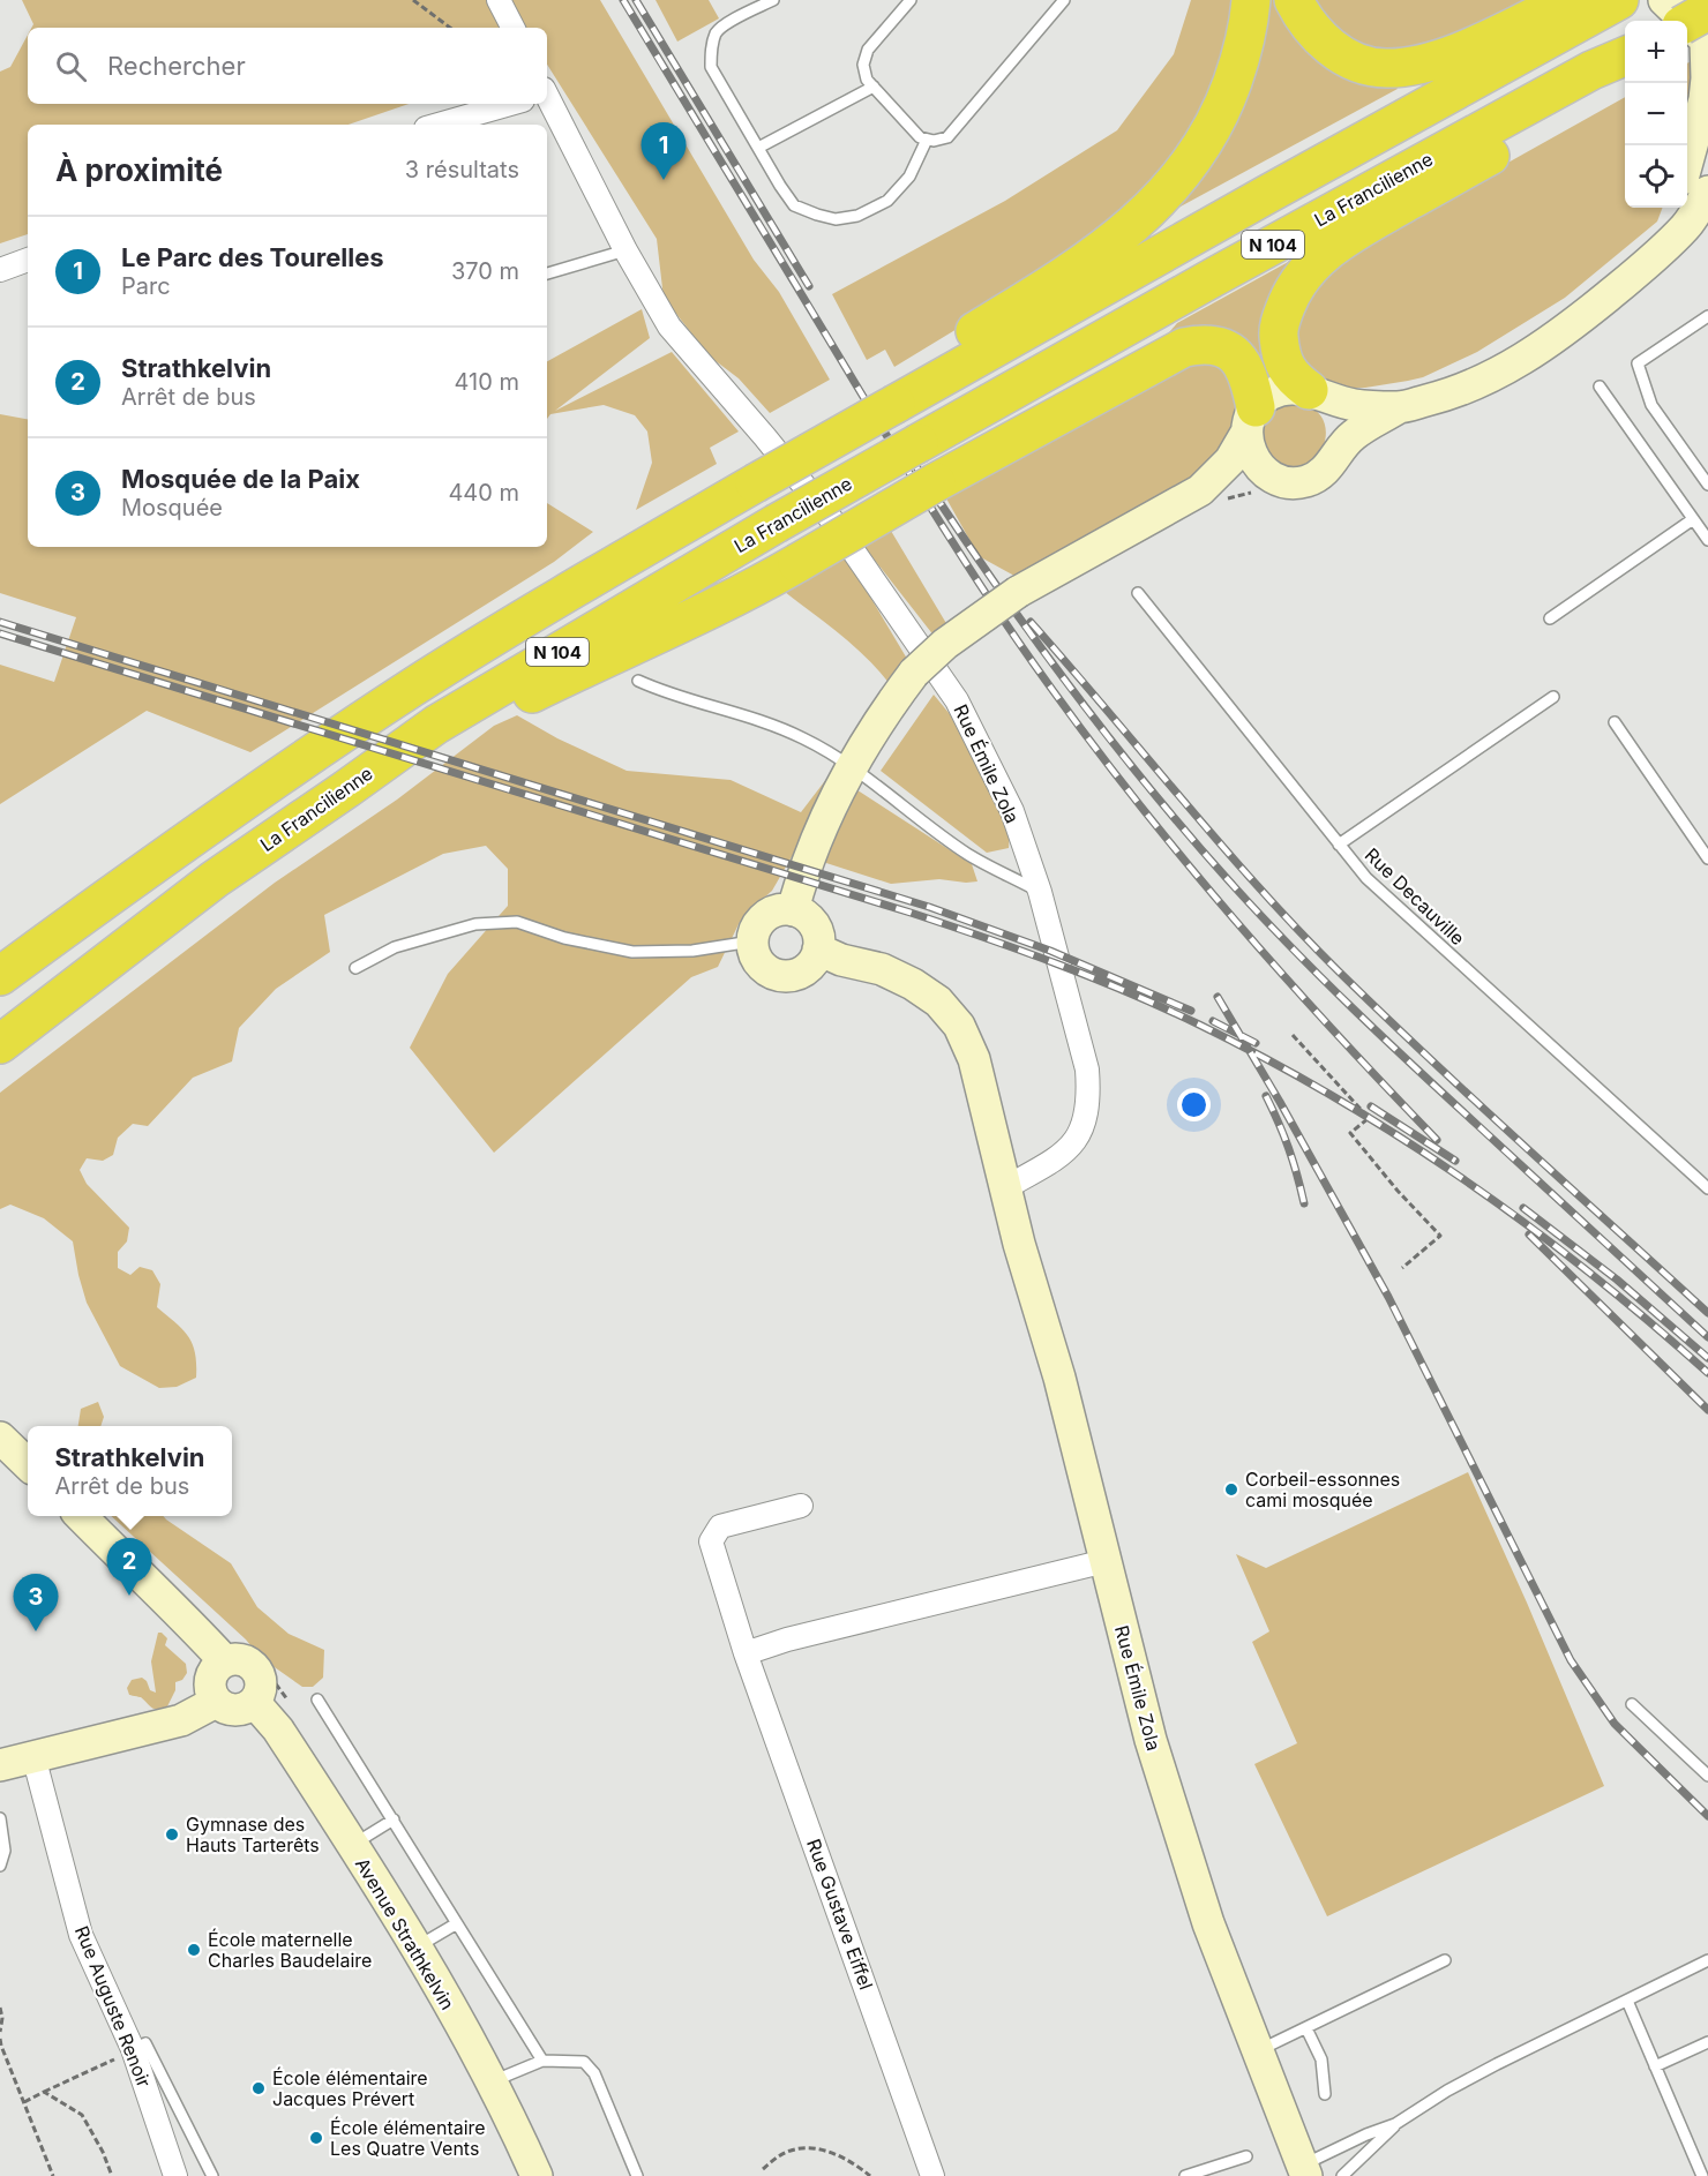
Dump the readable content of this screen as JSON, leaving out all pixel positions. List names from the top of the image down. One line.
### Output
{"streets":{"highway":["La Francilienne","N 104"],"street":["Rue Émile Zola","Rue Gustave Eiffel","Avenue Strathkelvin","Rue Auguste Renoir"],"lane":["Rue Decauville"]},"places":["Corbeil-essonnes cami mosquée","Gymnase des Hauts Tarterêts","École maternelle Charles Baudelaire","École élémentaire Jacques Prévert","École élémentaire Les Quatre Vents"],"page":{"map_buttons":["+","−"],"search":"Rechercher","pins":["1","2","3"],"heading":["À proximité","3 résultats"],"list":[{"mark":"1","name":"Le Parc des Tourelles","note":"Parc","value":"370 m"},{"mark":"2","name":"Strathkelvin","note":"Arrêt de bus","value":"410 m"},{"mark":"3","name":"Mosquée de la Paix","note":"Mosquée","value":"440 m"}],"popup":["Strathkelvin","Arrêt de bus"]}}
